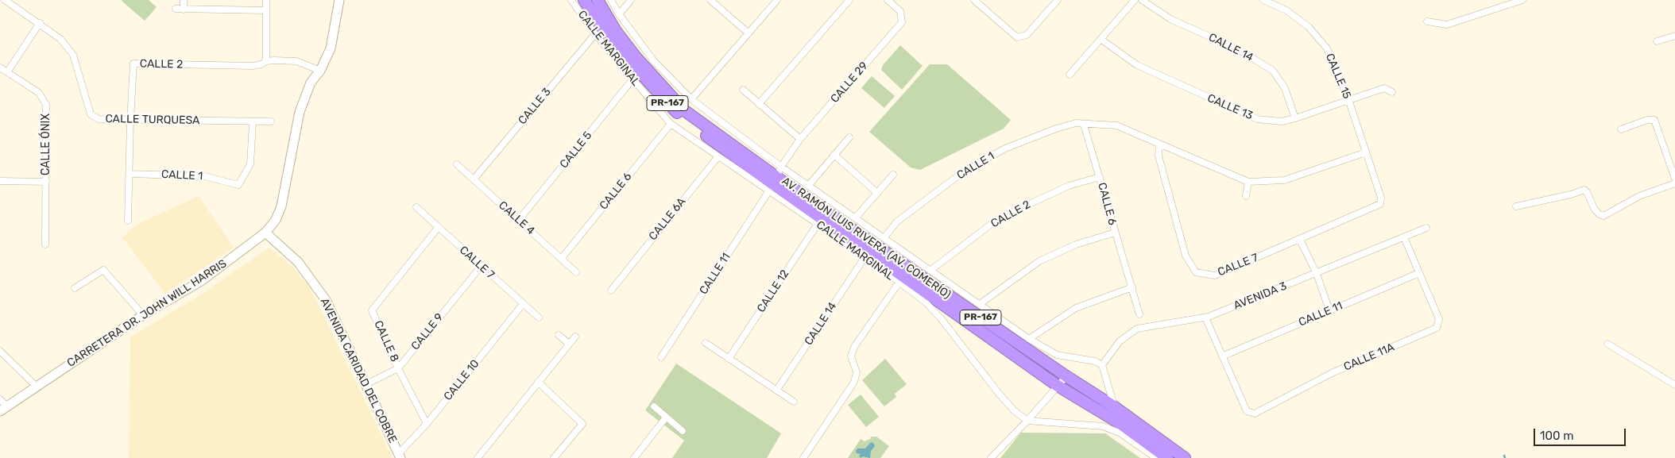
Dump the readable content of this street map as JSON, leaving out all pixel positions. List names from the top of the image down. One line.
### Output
{"streets":{"highway":["PR-167","AV. RAMÓN LUIS RIVERA (AV. COMERÍO)"],"street":["CALLE 14","CALLE MARGINAL","CALLE 2","CALLE 15","CALLE 29","CALLE 3","CALLE 13","CALLE TURQUESA","CALLE ÓNIX","CALLE 5","CALLE 1","CALLE 6","CALLE 4","CALLE 6A","CALLE 7","CALLE 11","CALLE 12","AVENIDA 3","CARRETERA DR. JOHN WILL HARRIS","CALLE 9","CALLE 8","CALLE 11A","AVENIDA CARIDAD DEL COBRE","CALLE 10"]},"crossings":[["CALLE 14","CALLE MARGINAL"],["CALLE 14","CALLE 13"],["CALLE MARGINAL","CALLE 2"],["CALLE MARGINAL","CALLE 29"],["CALLE MARGINAL","CALLE 3"],["CALLE MARGINAL","CALLE 5"],["CALLE MARGINAL","CALLE 1"],["CALLE MARGINAL","CALLE 6"],["CALLE MARGINAL","CALLE 6A"],["CALLE MARGINAL","AV. RAMÓN LUIS RIVERA (AV. COMERÍO)"],["CALLE MARGINAL","CALLE 11"],["CALLE MARGINAL","CALLE 12"],["CALLE MARGINAL","AVENIDA 3"],["CALLE 2","CALLE TURQUESA"],["CALLE 2","CALLE 1"],["CALLE 2","CALLE 6"],["CALLE 2","CARRETERA DR. JOHN WILL HARRIS"],["CALLE 15","CALLE 13"],["CALLE 15","CALLE 7"],["CALLE 29","AV. RAMÓN LUIS RIVERA (AV. COMERÍO)"],["CALLE 29","CALLE 11"],["CALLE 3","CALLE 4"],["CALLE TURQUESA","CALLE 1"],["CALLE 5","CALLE 4"],["CALLE 1","CALLE 6"],["CALLE 6","CALLE 4"],["AV. RAMÓN LUIS RIVERA (AV. COMERÍO)","CALLE 11"],["CALLE 7","CALLE 9"],["CALLE 7","CALLE 8"],["CALLE 7","CALLE 10"],["CALLE 11","CALLE 11A"],["CARRETERA DR. JOHN WILL HARRIS","AVENIDA CARIDAD DEL COBRE"],["CALLE 9","CALLE 8"],["CALLE 9","AVENIDA CARIDAD DEL COBRE"],["CALLE 8","CALLE 10"],["AVENIDA CARIDAD DEL COBRE","CALLE 10"]],"scale_bar":"100 m"}
